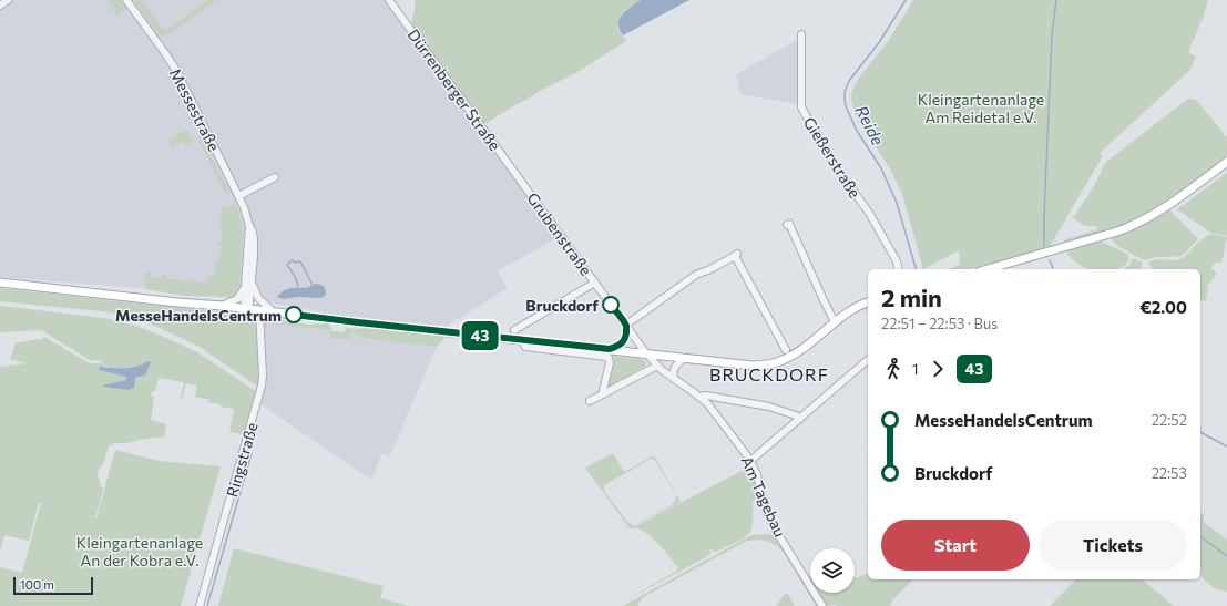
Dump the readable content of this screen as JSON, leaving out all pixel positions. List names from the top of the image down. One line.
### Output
{"streets":{"street":["Dürrenberger Straße","Messestraße","Gießerstraße","Grubenstraße","Ringstraße","Am Tagebau"]},"crossings":[["Dürrenberger Straße","Grubenstraße"],["Grubenstraße","Am Tagebau"]],"districts":["BRUCKDORF"],"water":["Reide"],"parks":["Kleingartenanlage Am Reidetal e.V.","Kleingartenanlage An der Kobra e.V."],"places":["Bruckdorf","MesseHandelsCentrum"],"lines":["bus line 43"],"scale_bar":"100 m","page":{"on_map":"43","heading":["2 min","22:51 – 22:53 · Bus","€2.00"],"legs":["1","43"],"list":[{"name":"MesseHandelsCentrum","value":"22:52"},{"name":"Bruckdorf","value":"22:53"}],"buttons":["Start","Tickets"],"scale":"100 m"}}
